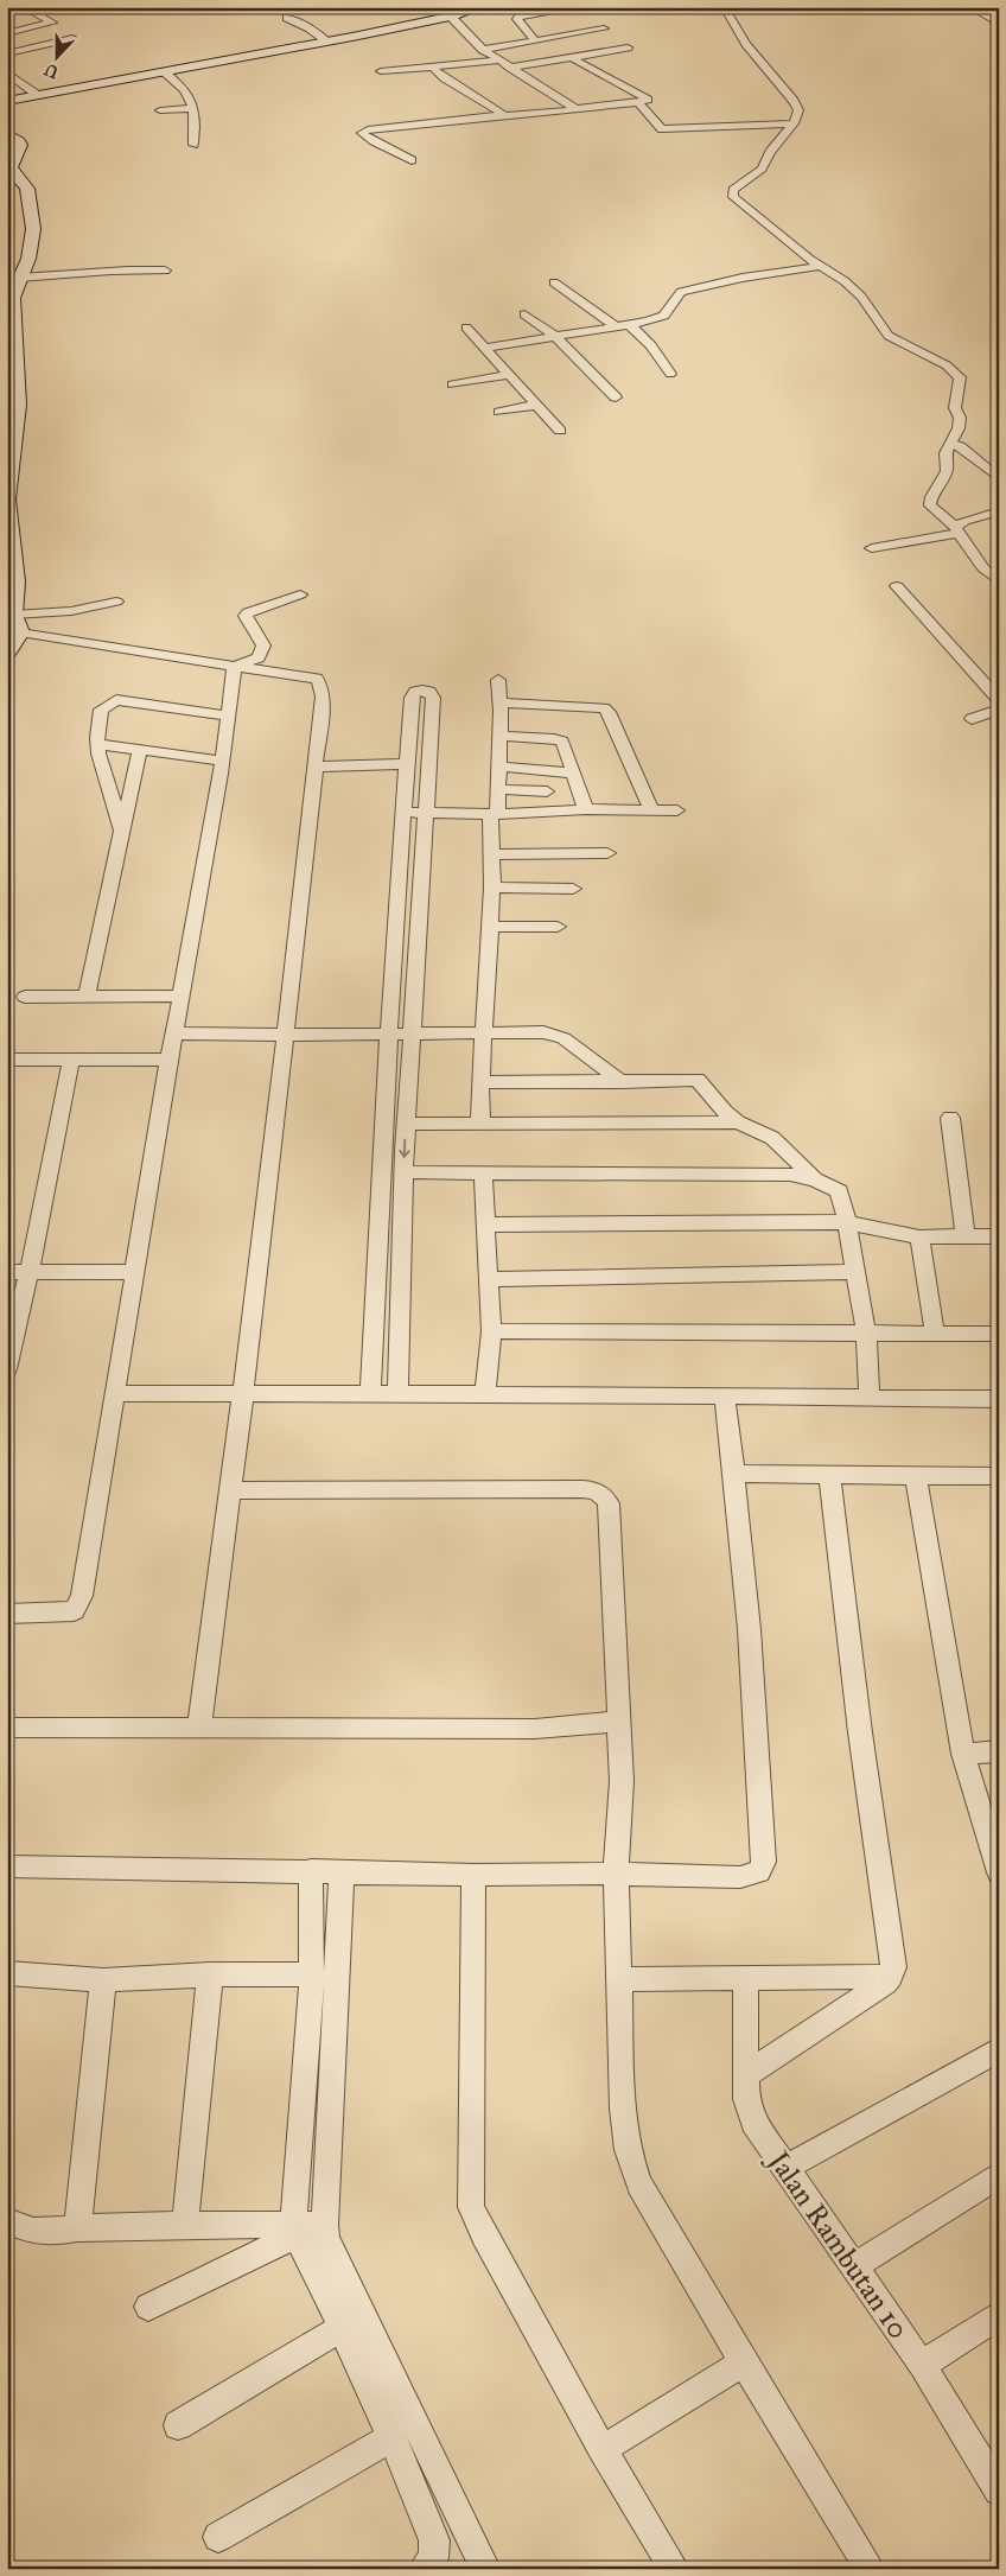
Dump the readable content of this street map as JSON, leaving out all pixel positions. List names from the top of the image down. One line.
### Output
{"streets":{"street":["Jalan Rambutan 10"]},"north":"bottom"}
